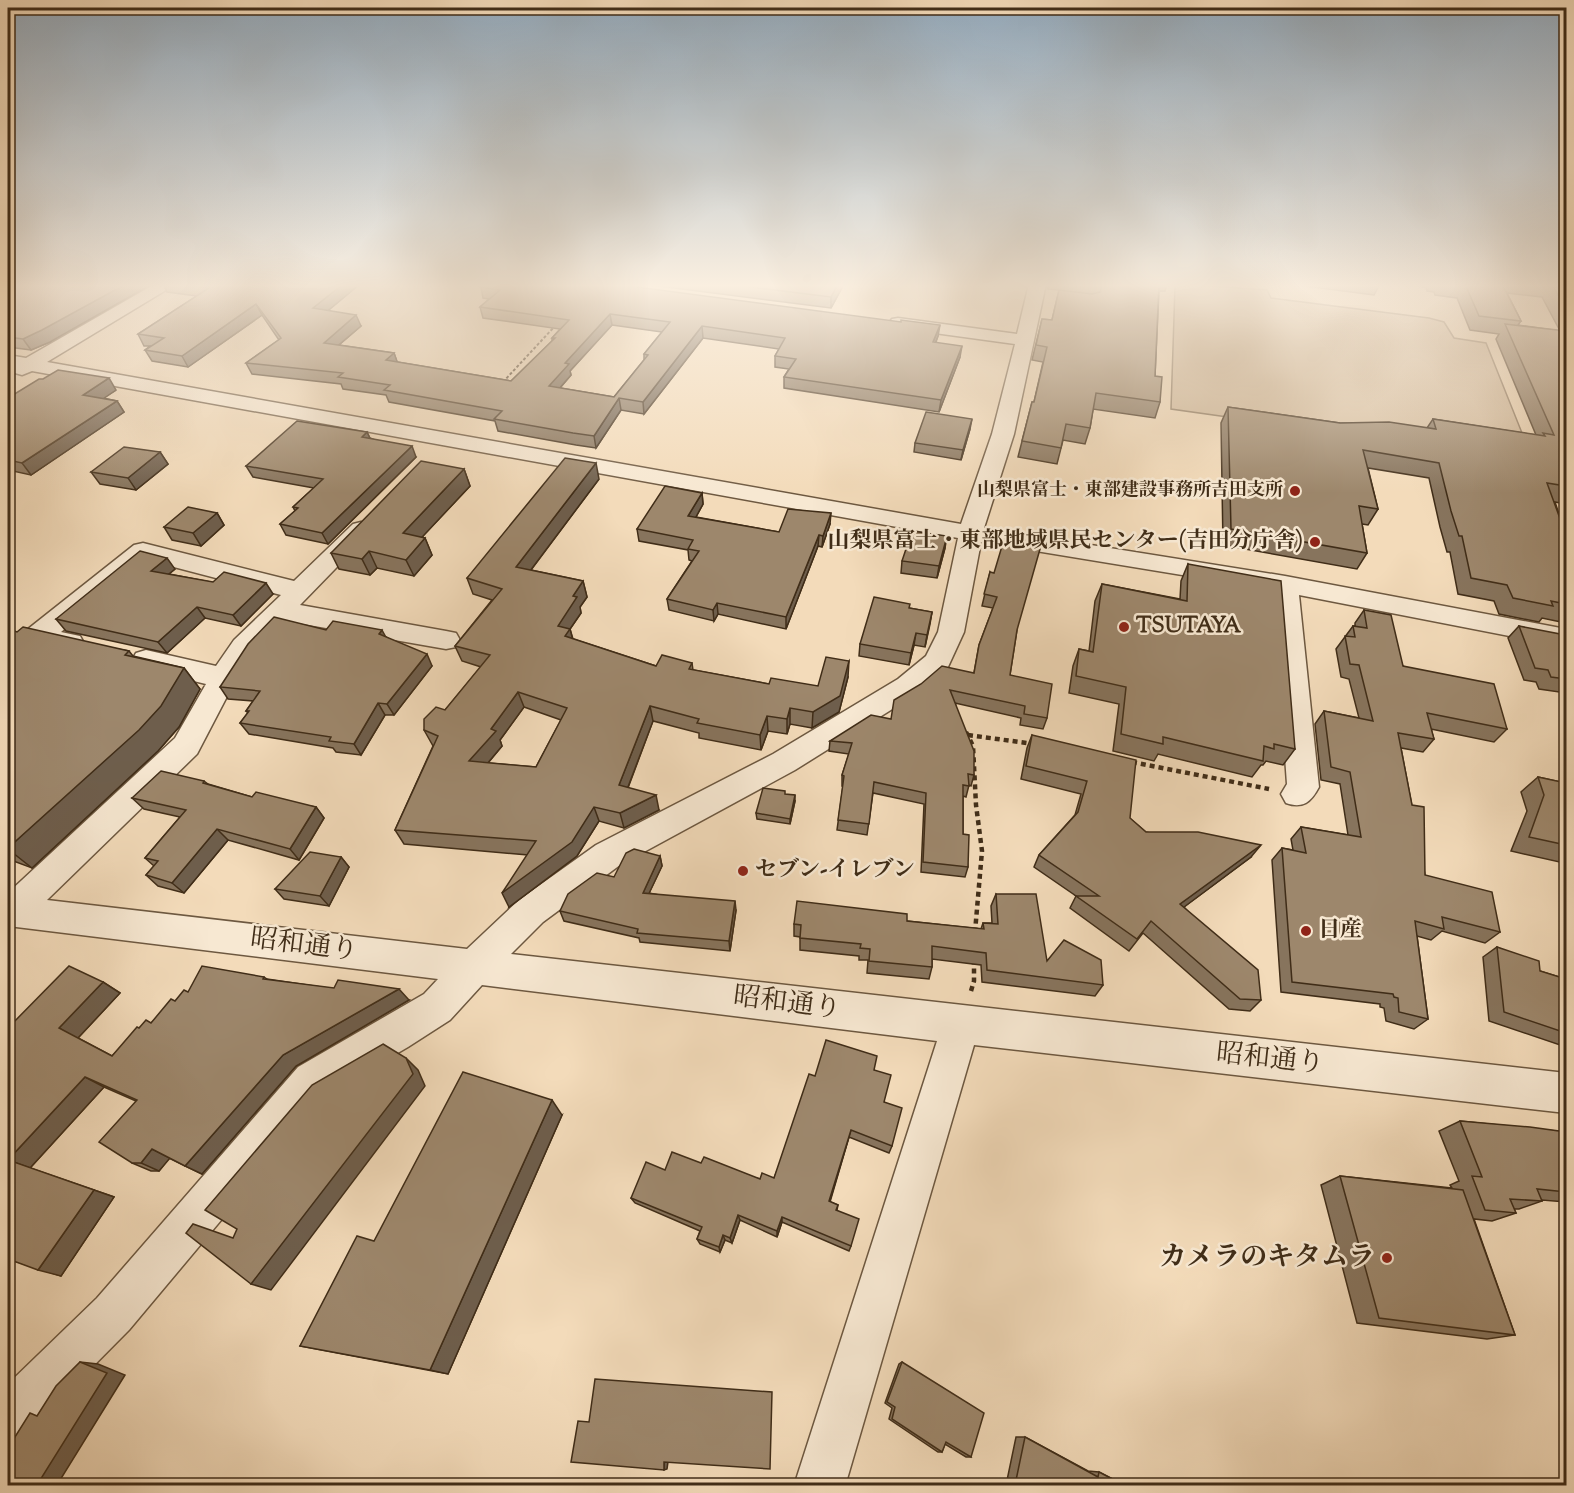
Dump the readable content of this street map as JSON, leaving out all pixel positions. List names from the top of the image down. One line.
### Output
{"streets":{"street":["昭和通り"]},"places":["山梨県富士・東部建設事務所吉田支所","山梨県富士・東部地域県民センター(吉田分庁舎)","TSUTAYA","セブン-イレブン","日産","カメラのキタムラ"]}
